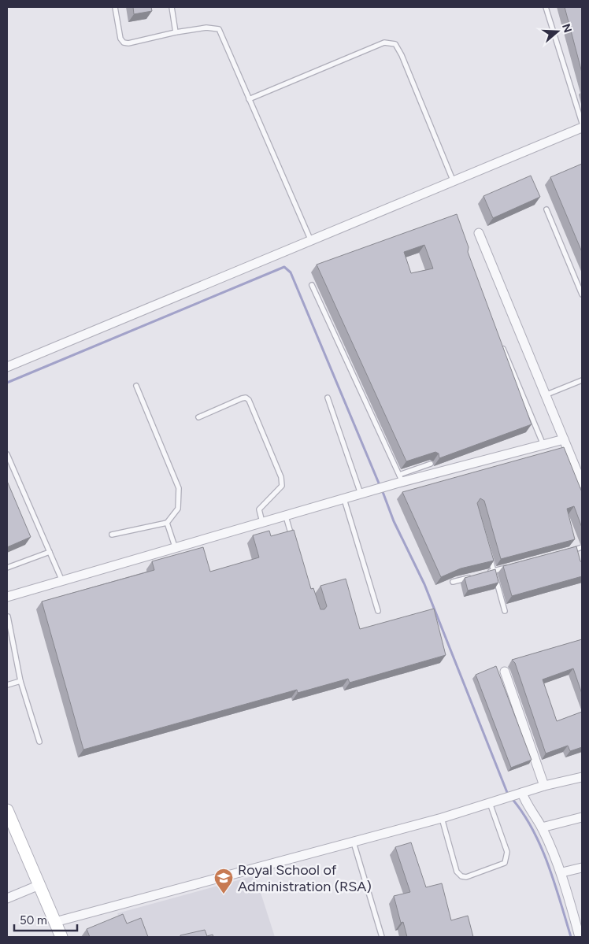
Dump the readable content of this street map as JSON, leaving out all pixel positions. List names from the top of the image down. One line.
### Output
{"places":{"school or university":["Royal School of Administration (RSA)"]},"scale_bar":"50 m","north":"right"}
